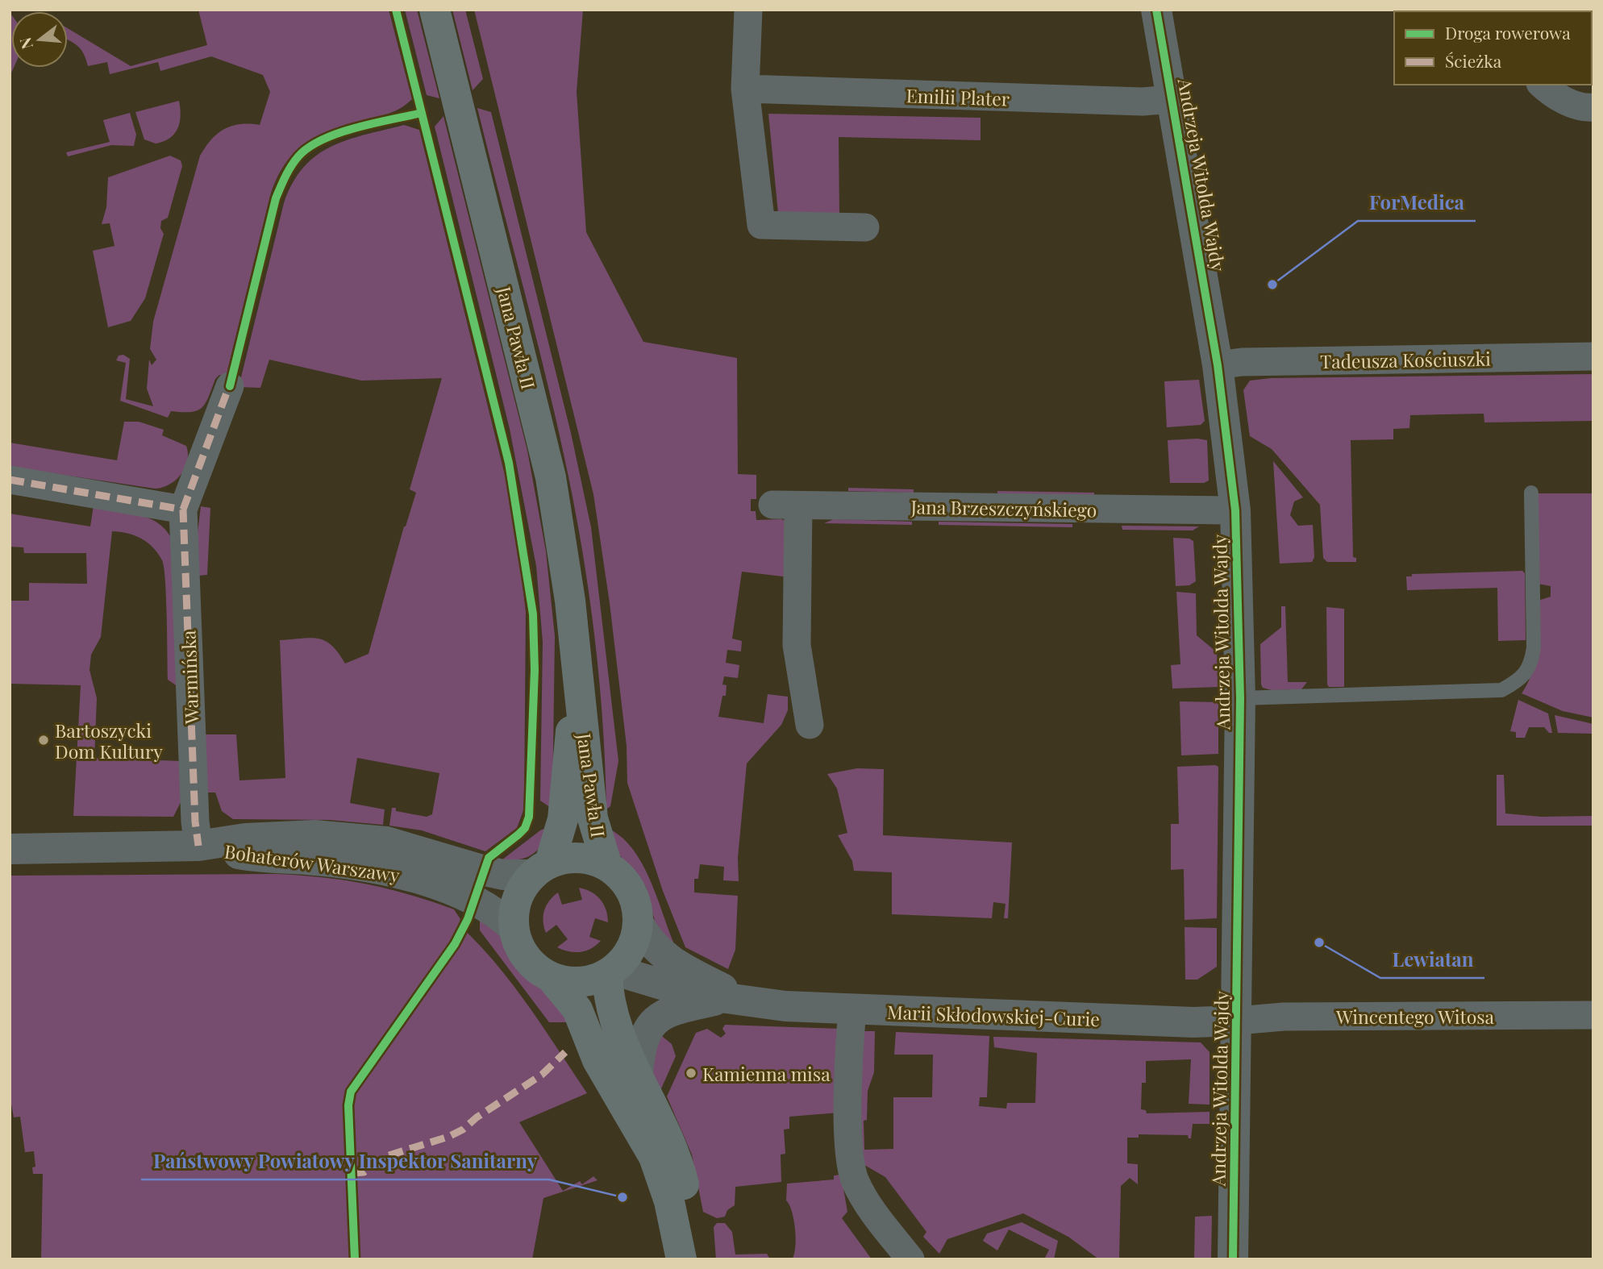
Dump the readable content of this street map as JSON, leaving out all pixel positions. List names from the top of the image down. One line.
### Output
{"streets":{"main road":["Jana Pawła II"],"street":["Emilii Plater","Andrzeja Witolda Wajdy","Tadeusza Kościuszki","Jana Brzeszczyńskiego","Warmińska","Bohaterów Warszawy","Marii Skłodowskiej-Curie","Wincentego Witosa"]},"crossings":[["Emilii Plater","Andrzeja Witolda Wajdy"],["Andrzeja Witolda Wajdy","Tadeusza Kościuszki"],["Andrzeja Witolda Wajdy","Jana Brzeszczyńskiego"],["Andrzeja Witolda Wajdy","Marii Skłodowskiej-Curie"],["Andrzeja Witolda Wajdy","Wincentego Witosa"],["Jana Pawła II","Bohaterów Warszawy"],["Jana Pawła II","Marii Skłodowskiej-Curie"],["Warmińska","Bohaterów Warszawy"],["Bohaterów Warszawy","Marii Skłodowskiej-Curie"],["Marii Skłodowskiej-Curie","Wincentego Witosa"]],"places":["ForMedica","Bartoszycki Dom Kultury","Lewiatan","Kamienna misa","Państwowy Powiatowy Inspektor Sanitarny"],"legend":["Droga rowerowa","Ścieżka"],"north":"left"}
